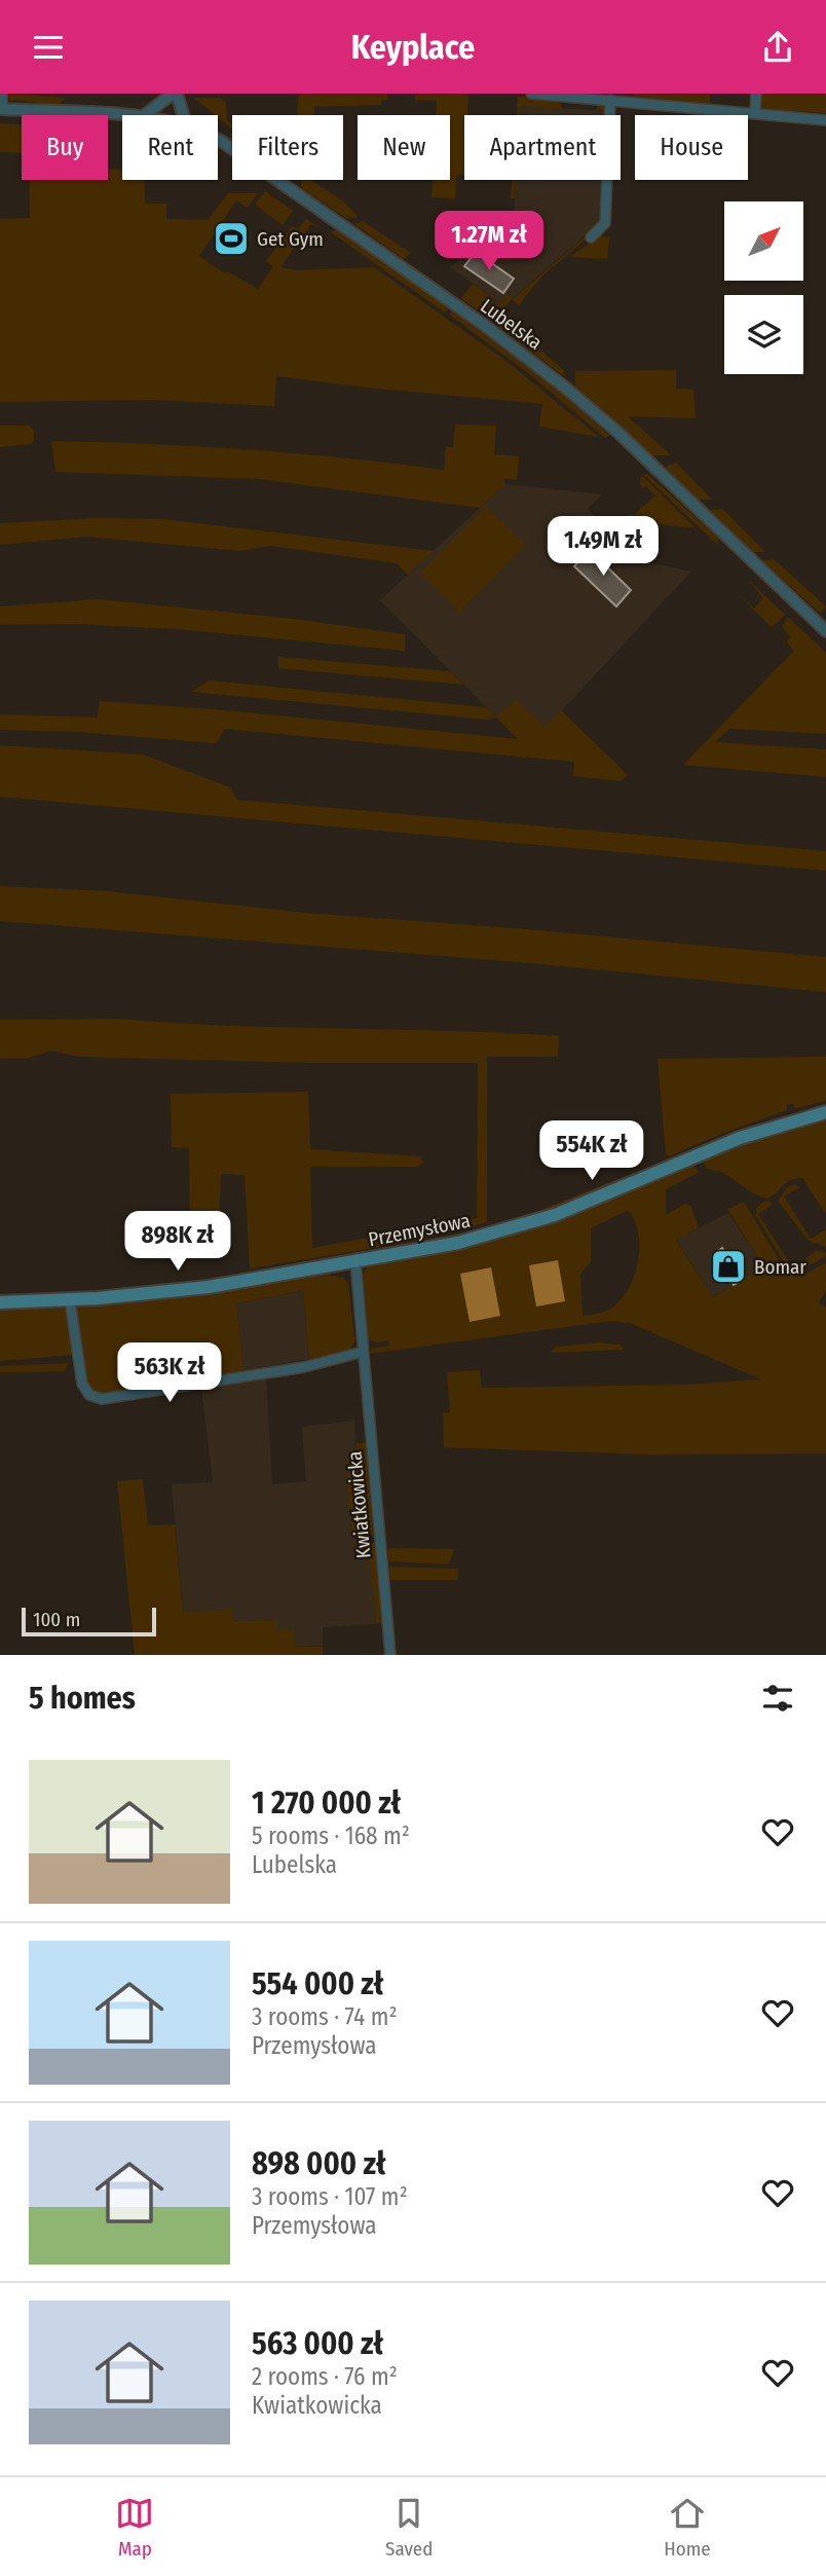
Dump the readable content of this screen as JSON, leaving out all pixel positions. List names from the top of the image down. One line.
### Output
{"streets":{"main road":["Przemysłowa"],"street":["Lubelska","Kwiatkowicka"]},"crossings":[["Przemysłowa","Kwiatkowicka"]],"places":{"sports":["Get Gym"],"shop":["Bomar"]},"scale_bar":"100 m","north":"top right","page":{"header":"Keyplace","chip":["Buy","Rent","Filters","New","Apartment","House"],"price":["1.27M zł","1.49M zł","554K zł","898K zł","563K zł"],"scale":"100 m","heading":"5 homes","list":[{"name":"1 270 000 zł","note":"5 rooms · 168 m² · Lubelska"},{"name":"554 000 zł","note":"3 rooms · 74 m² · Przemysłowa"},{"name":"898 000 zł","note":"3 rooms · 107 m² · Przemysłowa"},{"name":"563 000 zł","note":"2 rooms · 76 m² · Kwiatkowicka"}],"tabs":["Map","Saved","Home"]}}
